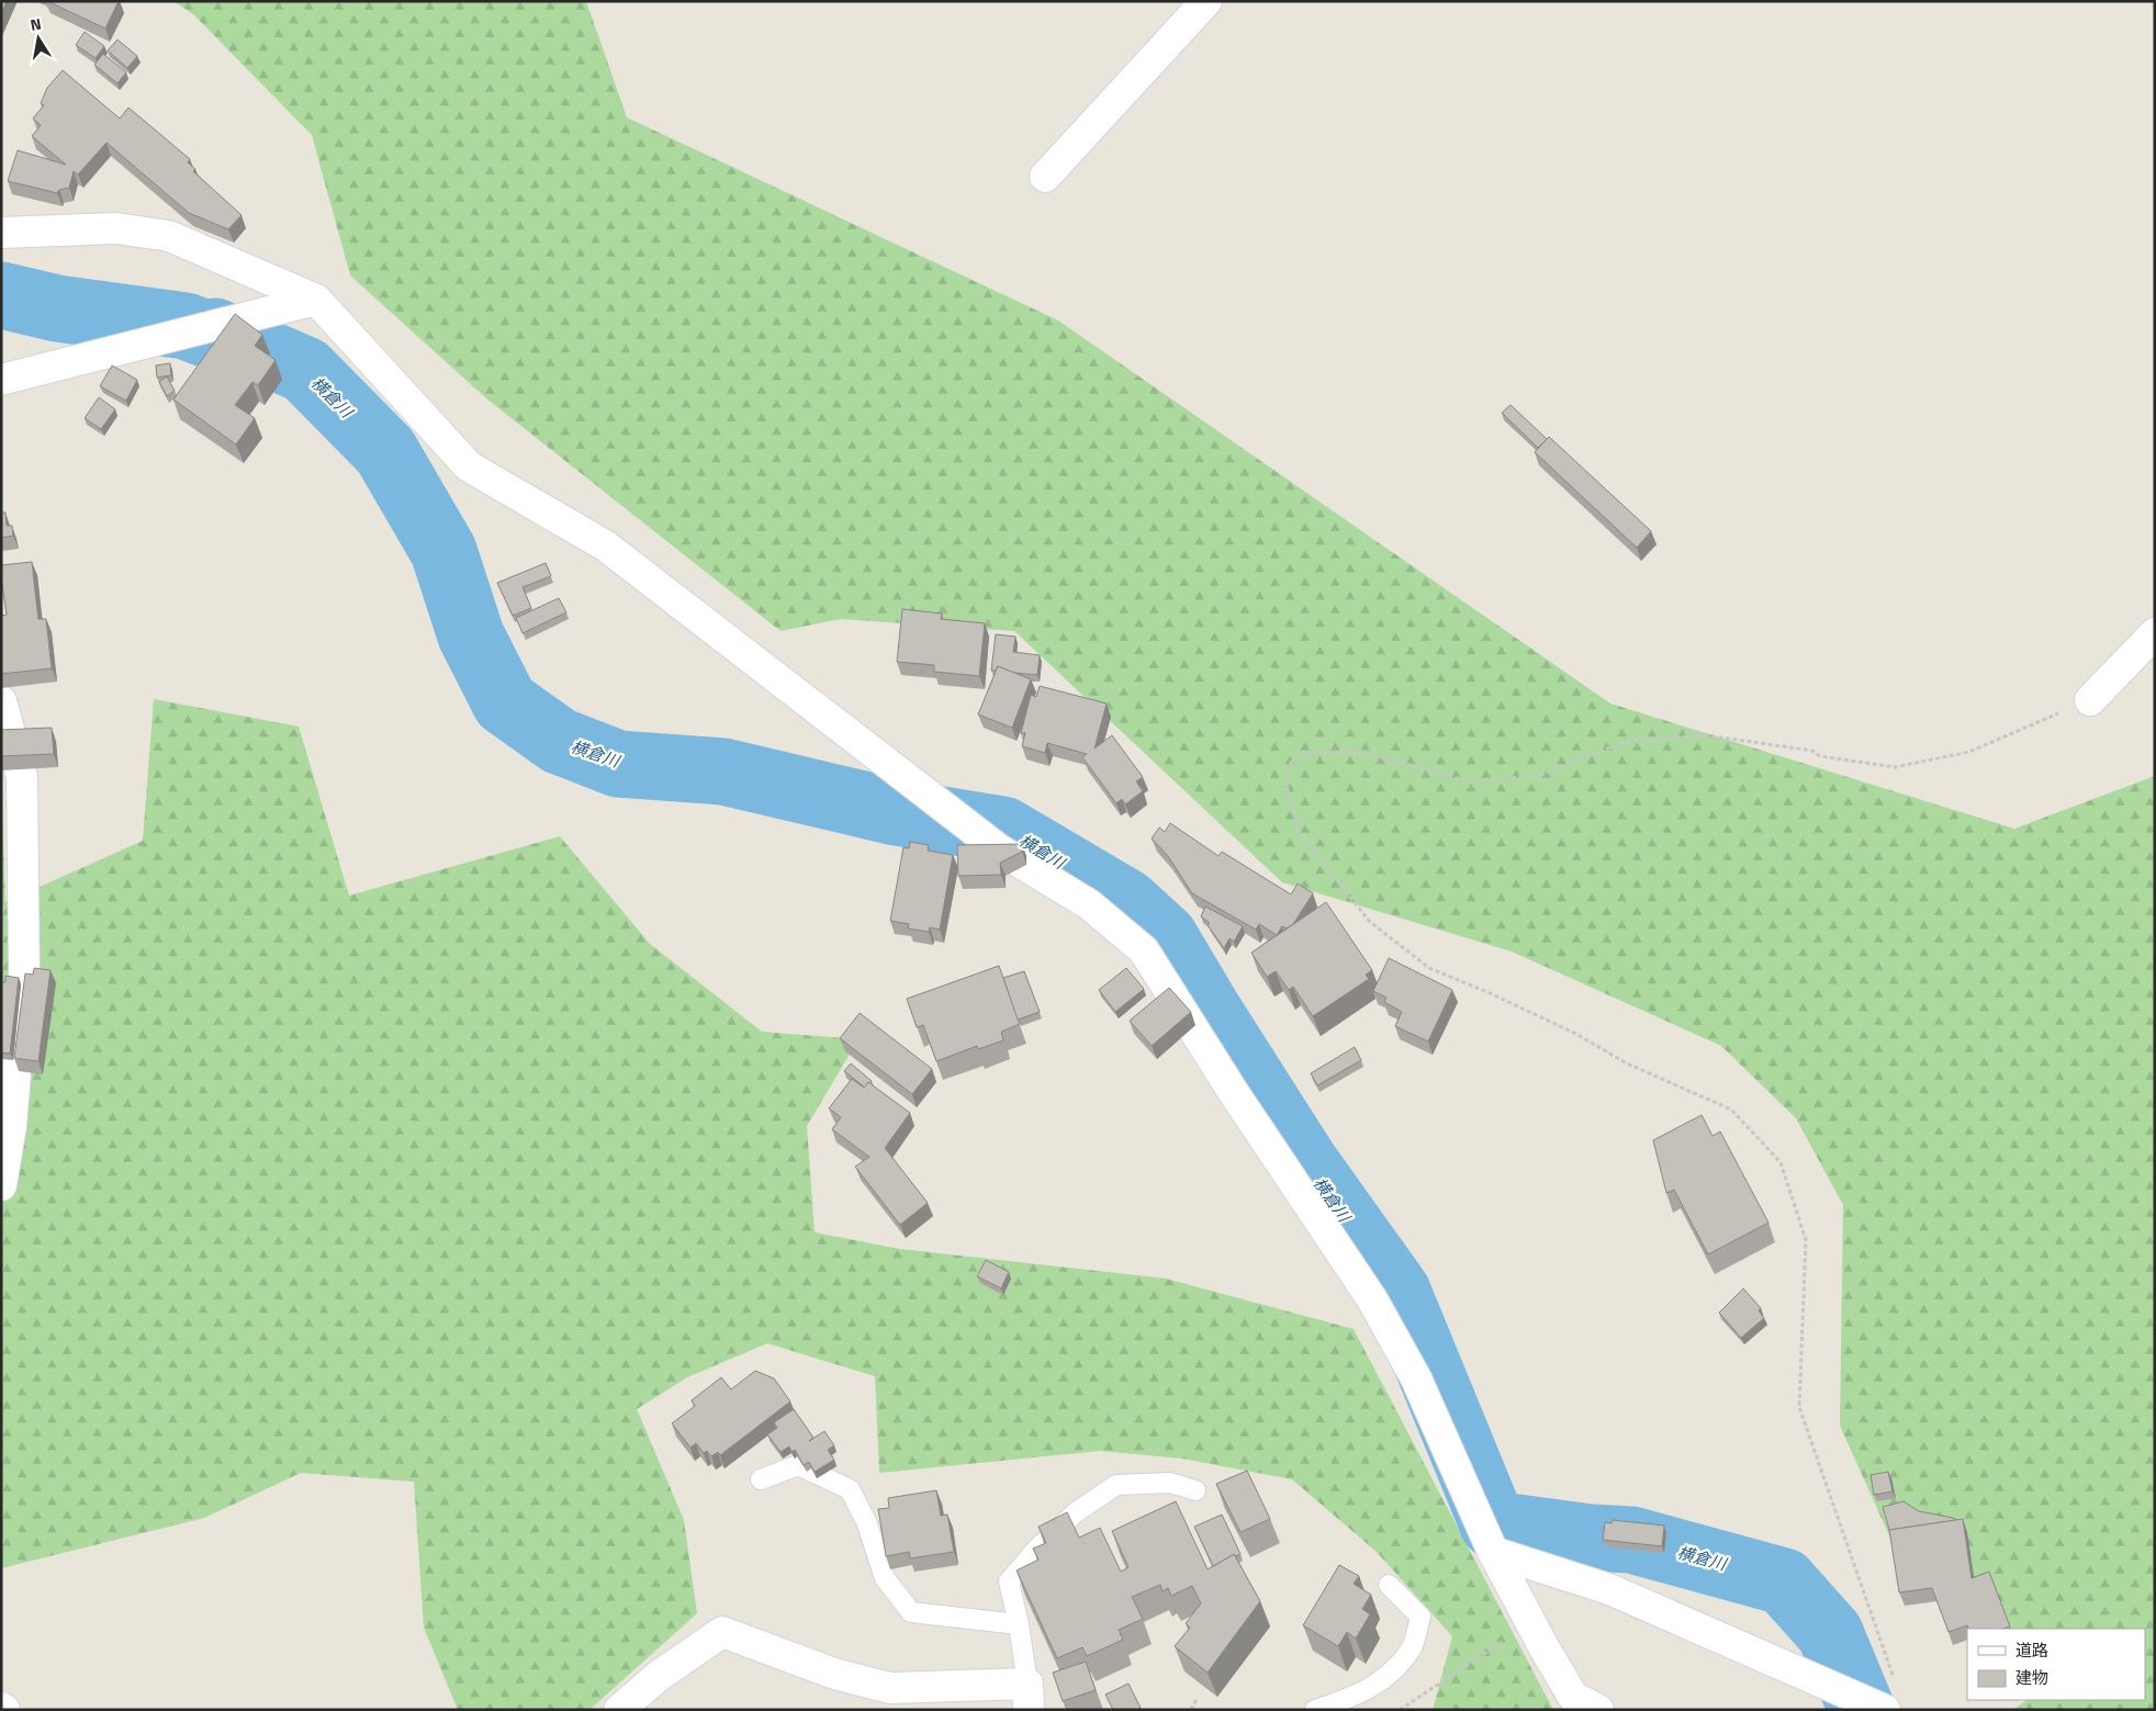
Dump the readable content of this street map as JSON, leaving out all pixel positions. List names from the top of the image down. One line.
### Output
{"water":["横倉川"],"legend":["道路","建物"],"north":"top"}
